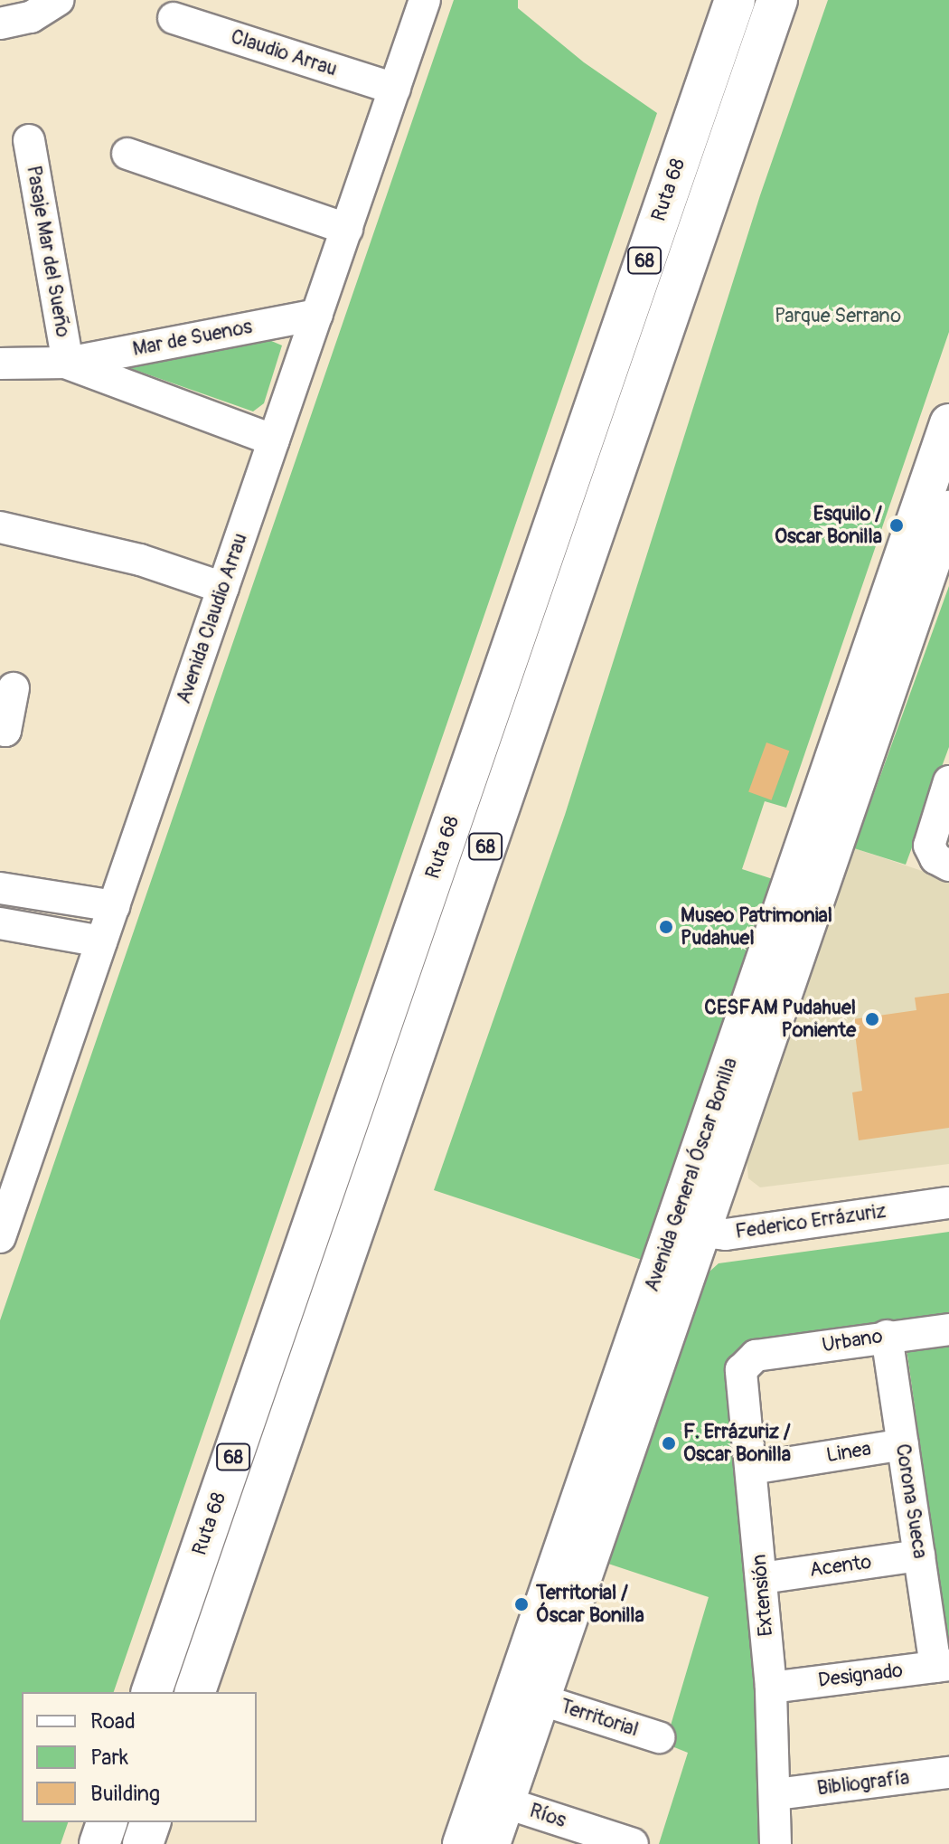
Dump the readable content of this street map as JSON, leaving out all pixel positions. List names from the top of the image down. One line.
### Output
{"streets":{"highway":["Ruta 68","68"],"main road":["Avenida General Óscar Bonilla"],"street":["Claudio Arrau","Pasaje Mar del Sueño","Mar de Suenos","Avenida Claudio Arrau","Federico Errázuriz","Urbano","Linea","Corona Sueca","Acento","Extensión","Designado","Territorial","Bibliografía","Ríos"]},"crossings":[["Claudio Arrau","Avenida Claudio Arrau"],["Pasaje Mar del Sueño","Mar de Suenos"],["Mar de Suenos","Avenida Claudio Arrau"],["Avenida General Óscar Bonilla","Federico Errázuriz"],["Avenida General Óscar Bonilla","Territorial"],["Avenida General Óscar Bonilla","Ríos"],["Urbano","Corona Sueca"],["Urbano","Extensión"],["Linea","Corona Sueca"],["Linea","Extensión"],["Corona Sueca","Acento"],["Corona Sueca","Designado"],["Acento","Extensión"],["Extensión","Designado"],["Extensión","Bibliografía"]],"parks":["Parque Serrano"],"places":["Esquilo / Oscar Bonilla","Museo Patrimonial Pudahuel","CESFAM Pudahuel Poniente","F. Errázuriz / Oscar Bonilla","Territorial / Óscar Bonilla"],"legend":["Road","Park","Building"]}
